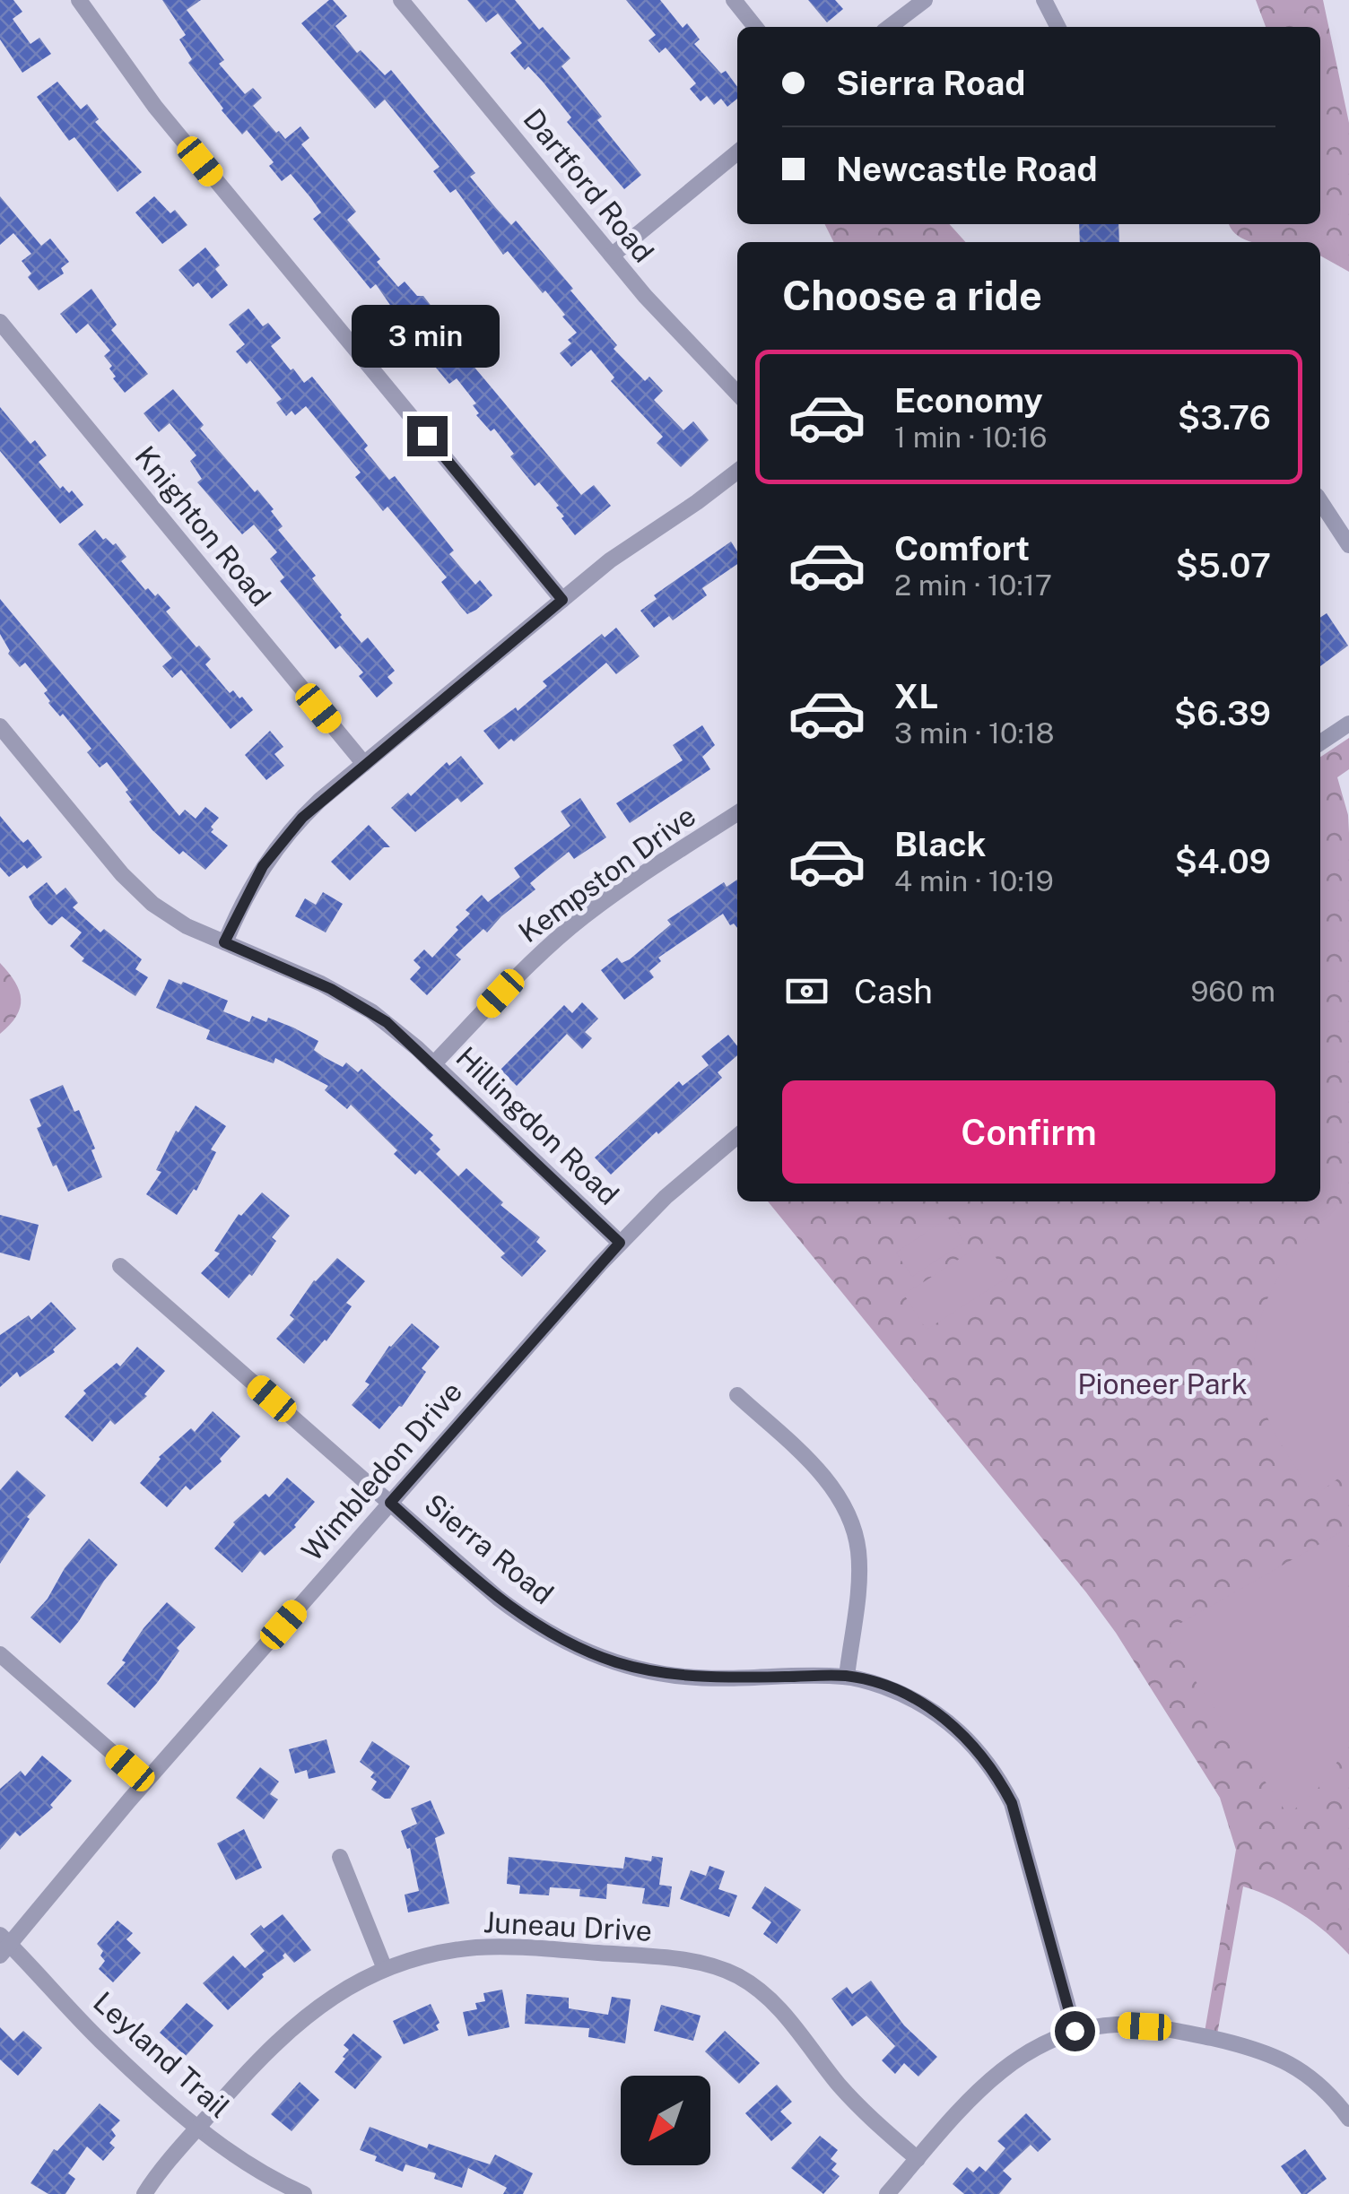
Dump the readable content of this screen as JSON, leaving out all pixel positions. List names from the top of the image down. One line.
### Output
{"streets":{"street":["Dartford Road","Knighton Road","Kempston Drive","Hillingdon Road","Wimbledon Drive","Sierra Road","Juneau Drive","Leyland Trail"]},"crossings":[["Kempston Drive","Hillingdon Road"],["Hillingdon Road","Wimbledon Drive"],["Wimbledon Drive","Sierra Road"],["Wimbledon Drive","Leyland Trail"],["Juneau Drive","Leyland Trail"]],"parks":["Pioneer Park"],"north":"bottom left","page":{"banner":["Sierra Road","Newcastle Road"],"heading":"Choose a ride","bubble":"3 min","list":[{"name":"Economy","note":"1 min · 10:16","value":"$3.76"},{"name":"Comfort","note":"2 min · 10:17","value":"$5.07"},{"name":"XL","note":"3 min · 10:18","value":"$6.39"},{"name":"Black","note":"4 min · 10:19","value":"$4.09"}],"pay":["Cash","960 m"],"buttons":"Confirm"}}
